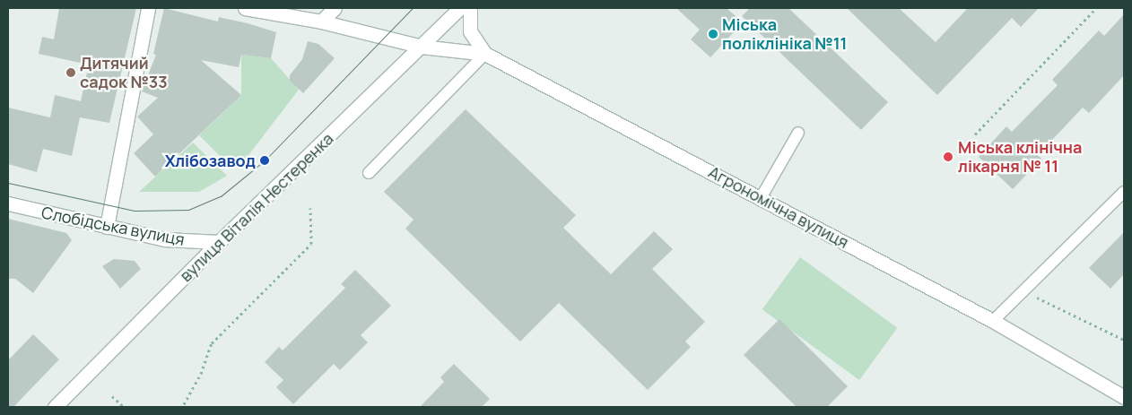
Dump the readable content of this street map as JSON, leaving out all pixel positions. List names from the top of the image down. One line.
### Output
{"streets":{"street":["вулиця Віталія Нестеренка","Агрономічна вулиця","Слобідська вулиця"]},"crossings":[["вулиця Віталія Нестеренка","Агрономічна вулиця"],["вулиця Віталія Нестеренка","Слобідська вулиця"]],"places":["Міська поліклініка №11","Дитячий садок №33","Міська клінічна лікарня № 11","Хлібозавод"]}
